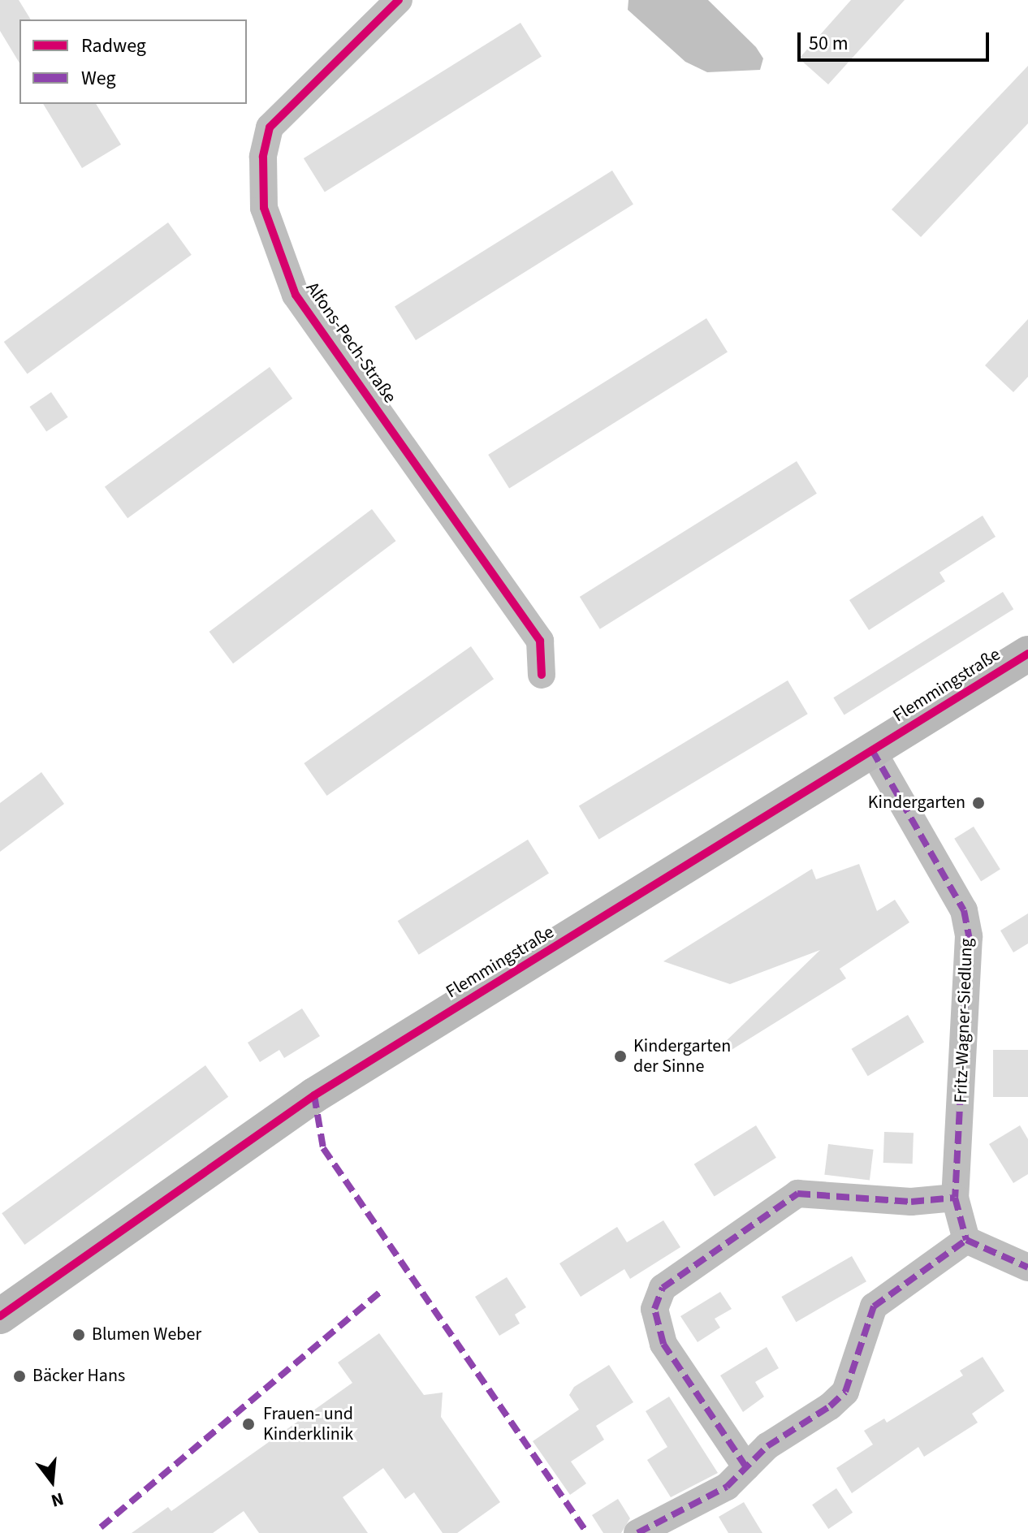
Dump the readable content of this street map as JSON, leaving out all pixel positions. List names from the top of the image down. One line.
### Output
{"streets":{"street":["Alfons-Pech-Straße","Flemmingstraße","Fritz-Wagner-Siedlung"]},"crossings":[["Flemmingstraße","Fritz-Wagner-Siedlung"]],"places":["Kindergarten","Kindergarten der Sinne","Blumen Weber","Bäcker Hans","Frauen- und Kinderklinik"],"legend":["Radweg","Weg"],"scale_bar":"50 m","north":"bottom"}
